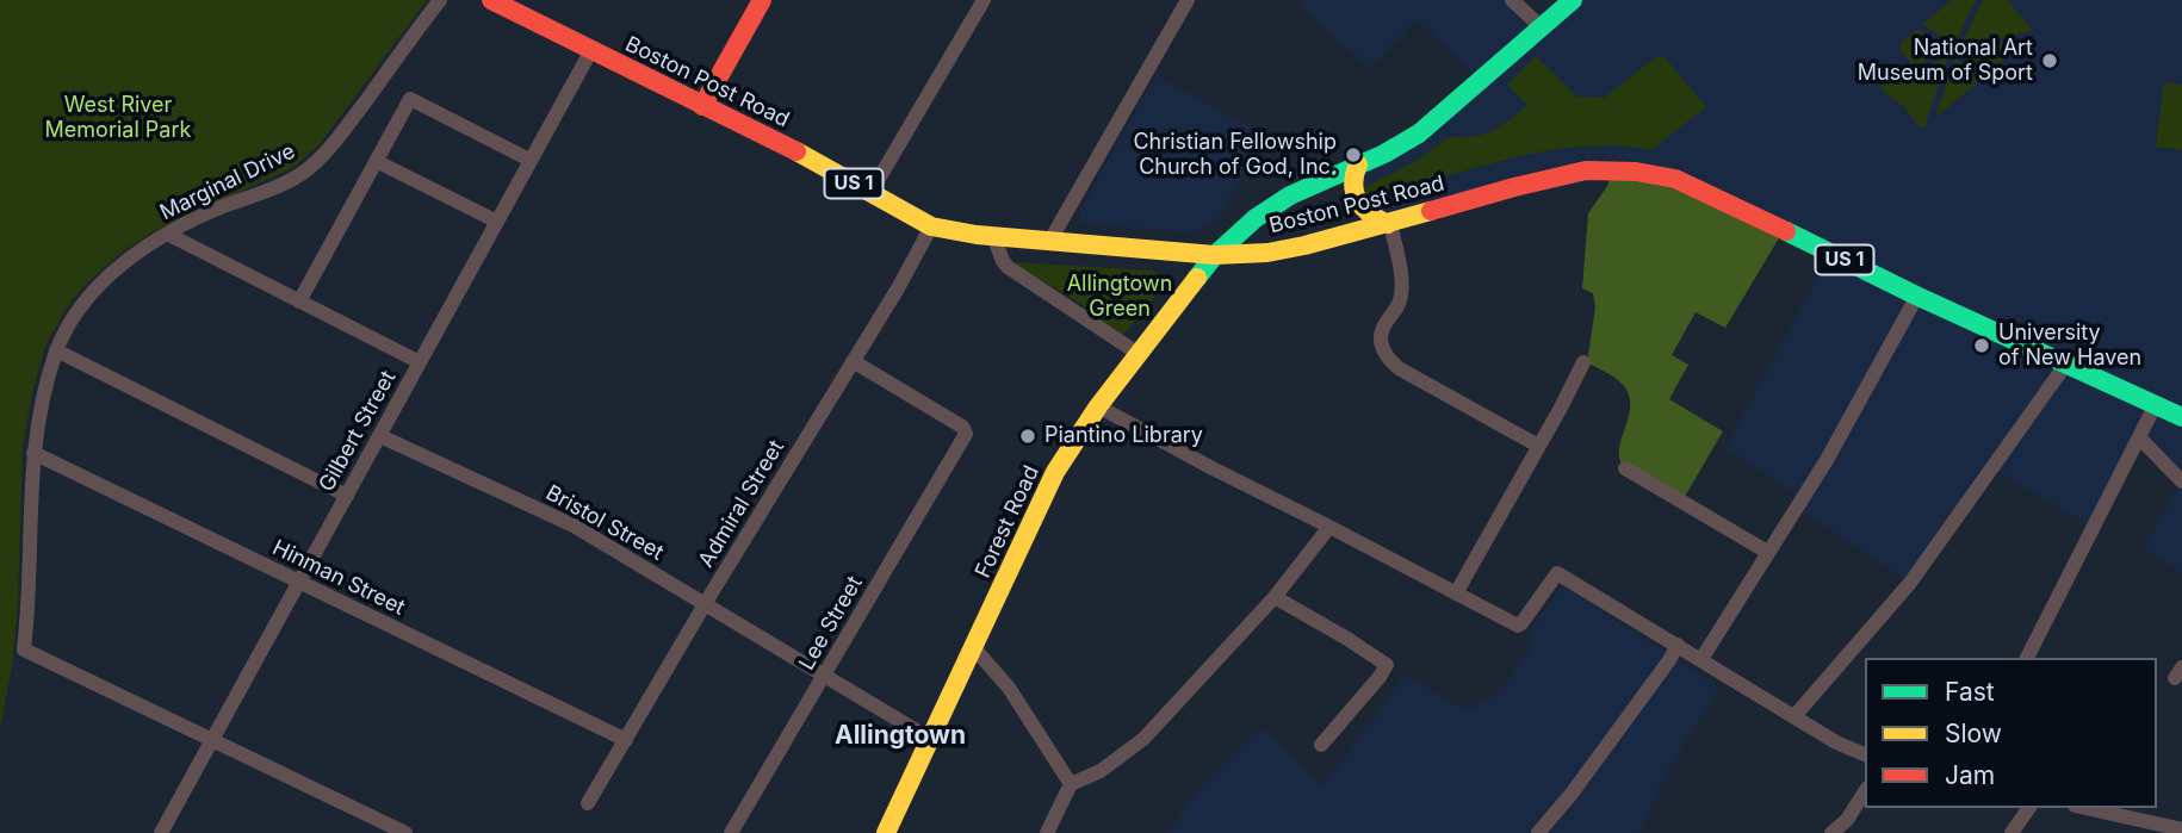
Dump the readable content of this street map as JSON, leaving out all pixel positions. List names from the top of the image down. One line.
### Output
{"streets":{"main road":["Boston Post Road","US 1","Forest Road"],"street":["Marginal Drive","Gilbert Street","Admiral Street","Bristol Street","Hinman Street","Lee Street"]},"crossings":[["Boston Post Road","Gilbert Street"],["Boston Post Road","Admiral Street"],["Boston Post Road","Forest Road"],["Marginal Drive","Gilbert Street"],["Marginal Drive","Hinman Street"],["Gilbert Street","Bristol Street"],["Gilbert Street","Hinman Street"],["Admiral Street","Bristol Street"],["Admiral Street","Hinman Street"],["Admiral Street","Lee Street"],["Forest Road","Bristol Street"],["Bristol Street","Lee Street"]],"districts":["Allingtown"],"parks":["West River Memorial Park","Allingtown Green"],"places":["National Art Museum of Sport","Christian Fellowship Church of God, Inc.","University of New Haven","Piantino Library"],"legend":["Fast","Slow","Jam"]}
